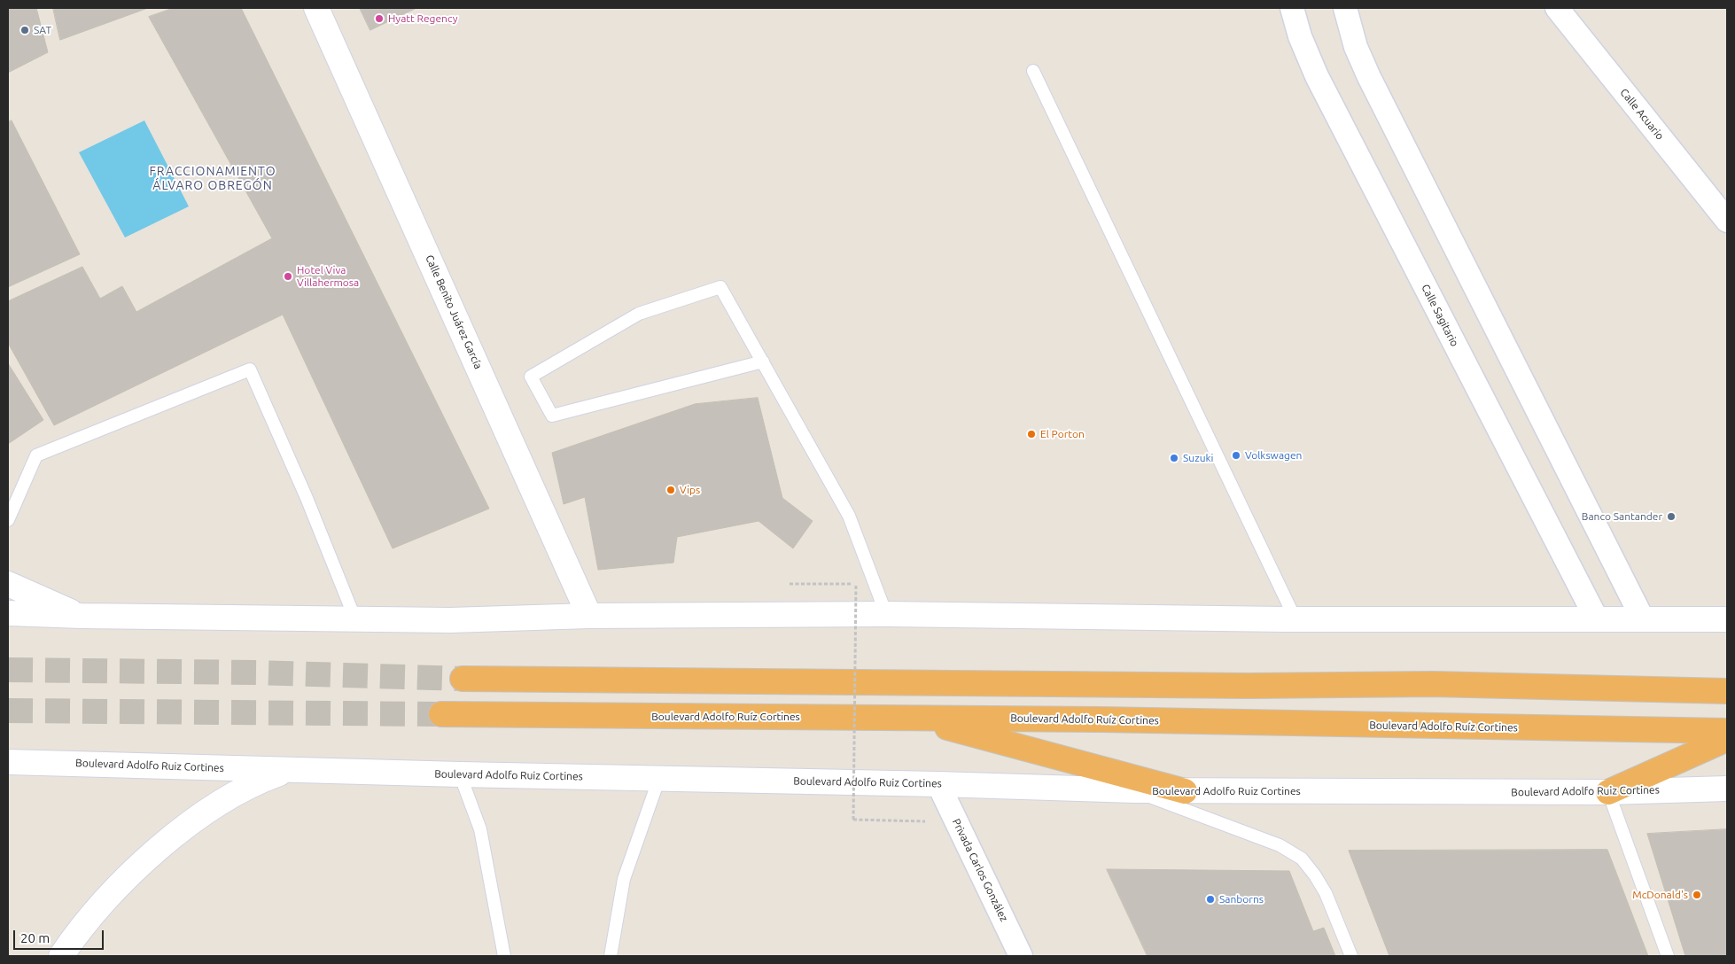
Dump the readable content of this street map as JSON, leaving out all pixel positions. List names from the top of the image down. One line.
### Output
{"streets":{"highway":["Boulevard Adolfo Ruíz Cortines"],"main road":["Calle Benito Juárez García","Boulevard Adolfo Ruiz Cortines"],"street":["Calle Acuario","Calle Sagitario","Privada Carlos González"]},"crossings":[["Boulevard Adolfo Ruiz Cortines","Privada Carlos González"]],"districts":["FRACCIONAMIENTO ÁLVARO OBREGÓN"],"places":["Hyatt Regency","SAT","Hotel Viva Villahermosa","El Porton","Volkswagen","Suzuki","Vips","Banco Santander","McDonald's","Sanborns"],"scale_bar":"20 m"}
